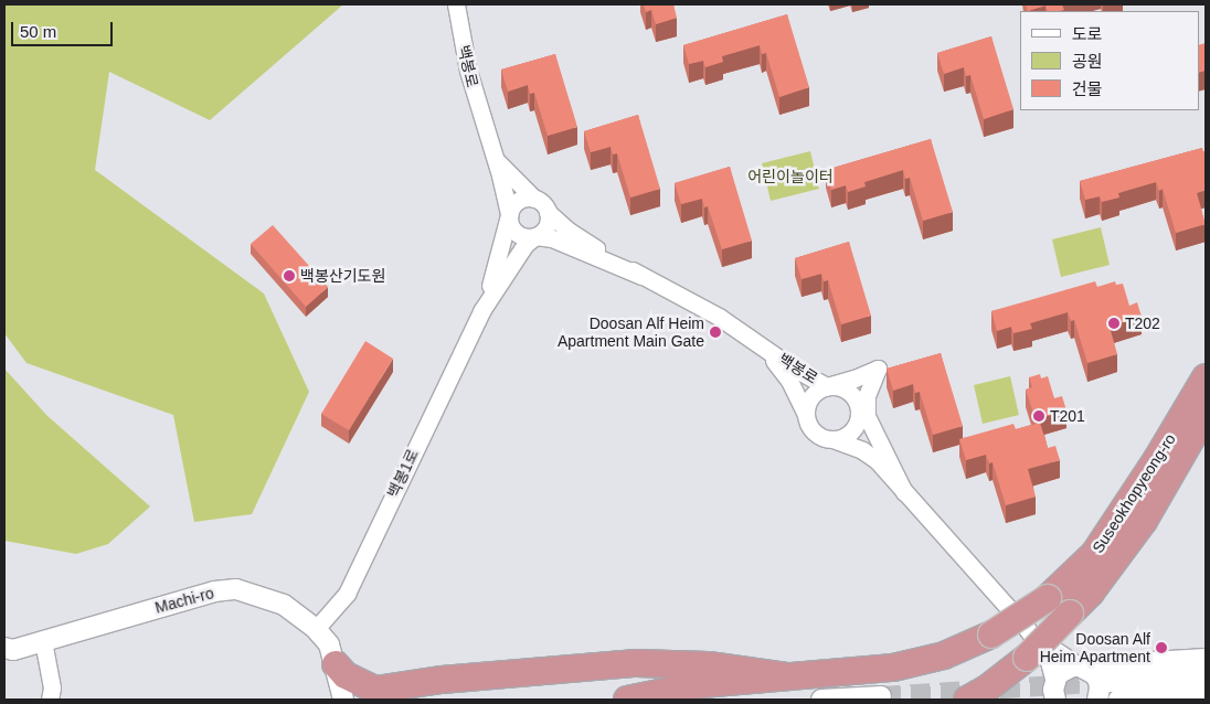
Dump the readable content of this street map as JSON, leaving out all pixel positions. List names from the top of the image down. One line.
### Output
{"streets":{"highway":["Suseokhopyeong-ro"],"street":["백봉로","백봉1로","Machi-ro"]},"crossings":[["백봉로","백봉1로"],["백봉1로","Machi-ro"]],"parks":["어린이놀이터"],"places":["백봉산기도원","T202","Doosan Alf Heim Apartment Main Gate","T201","Doosan Alf Heim Apartment"],"legend":["도로","공원","건물"],"scale_bar":"50 m"}
